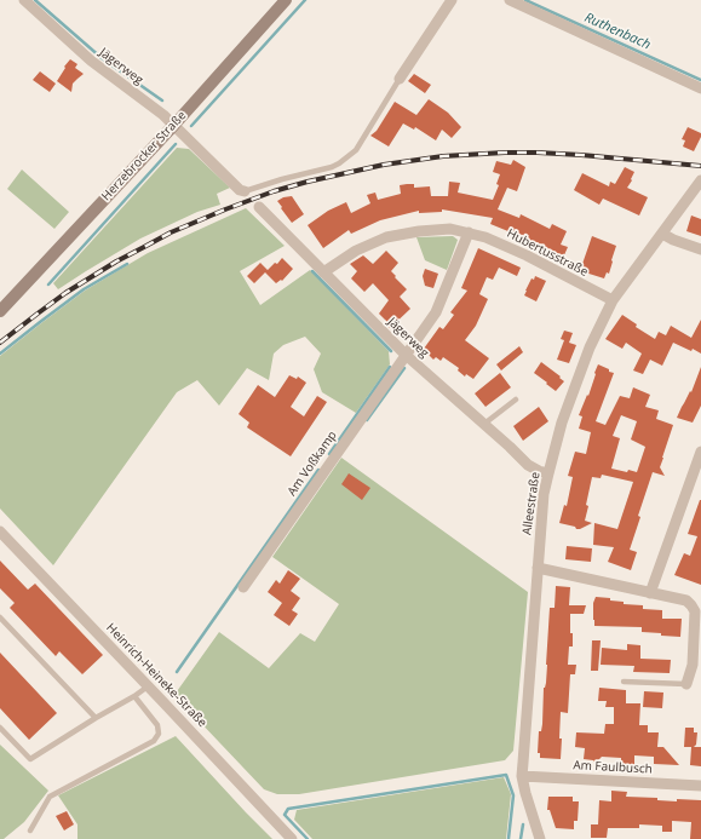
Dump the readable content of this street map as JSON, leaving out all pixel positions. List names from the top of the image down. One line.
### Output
{"streets":{"main road":["Herzebrocker Straße"],"street":["Jägerweg","Hubertusstraße","Am Voßkamp","Alleestraße","Heinrich-Heineke-Straße","Am Faulbusch"]},"crossings":[["Jägerweg","Herzebrocker Straße"],["Jägerweg","Hubertusstraße"],["Jägerweg","Am Voßkamp"],["Jägerweg","Alleestraße"],["Hubertusstraße","Alleestraße"],["Alleestraße","Am Faulbusch"]],"water":["Ruthenbach"]}
